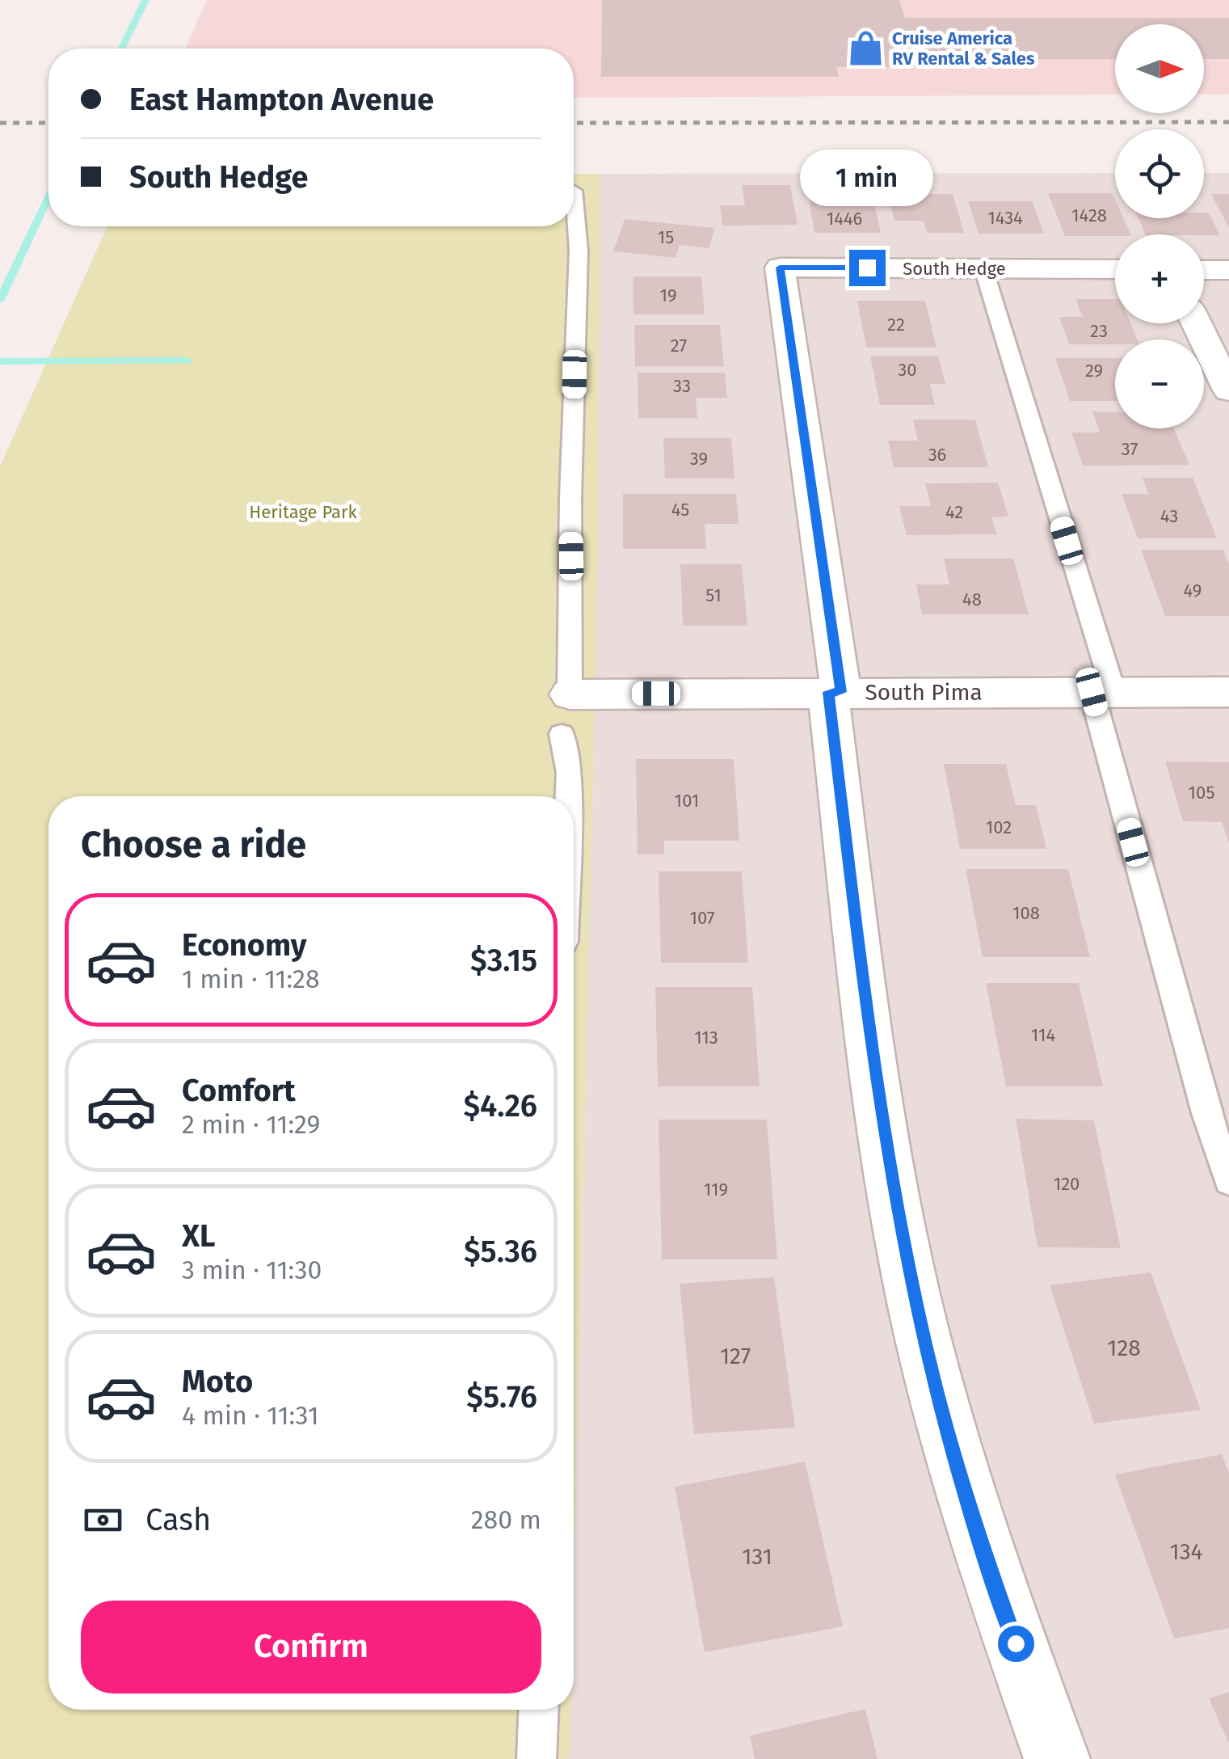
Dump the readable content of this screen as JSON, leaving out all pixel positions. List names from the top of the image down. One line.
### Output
{"streets":{"street":["South Hedge","South Pima"]},"crossings":[["South Hedge","South Pima"]],"parks":["Heritage Park"],"places":{"shop":["Cruise America RV Rental & Sales"]},"house_numbers":["1428","1434","1446","15","19","22","23","27","30","29","33","37","36","39","45","42","43","49","51","48","105","101","102","108","107","114","113","120","119","128","127","134","131"],"north":"right","page":{"map_buttons":["+","−"],"banner":["East Hampton Avenue","South Hedge"],"bubble":"1 min","heading":"Choose a ride","list":[{"name":"Economy","note":"1 min · 11:28","value":"$3.15"},{"name":"Comfort","note":"2 min · 11:29","value":"$4.26"},{"name":"XL","note":"3 min · 11:30","value":"$5.36"},{"name":"Moto","note":"4 min · 11:31","value":"$5.76"}],"pay":["Cash","280 m"],"buttons":"Confirm"}}
